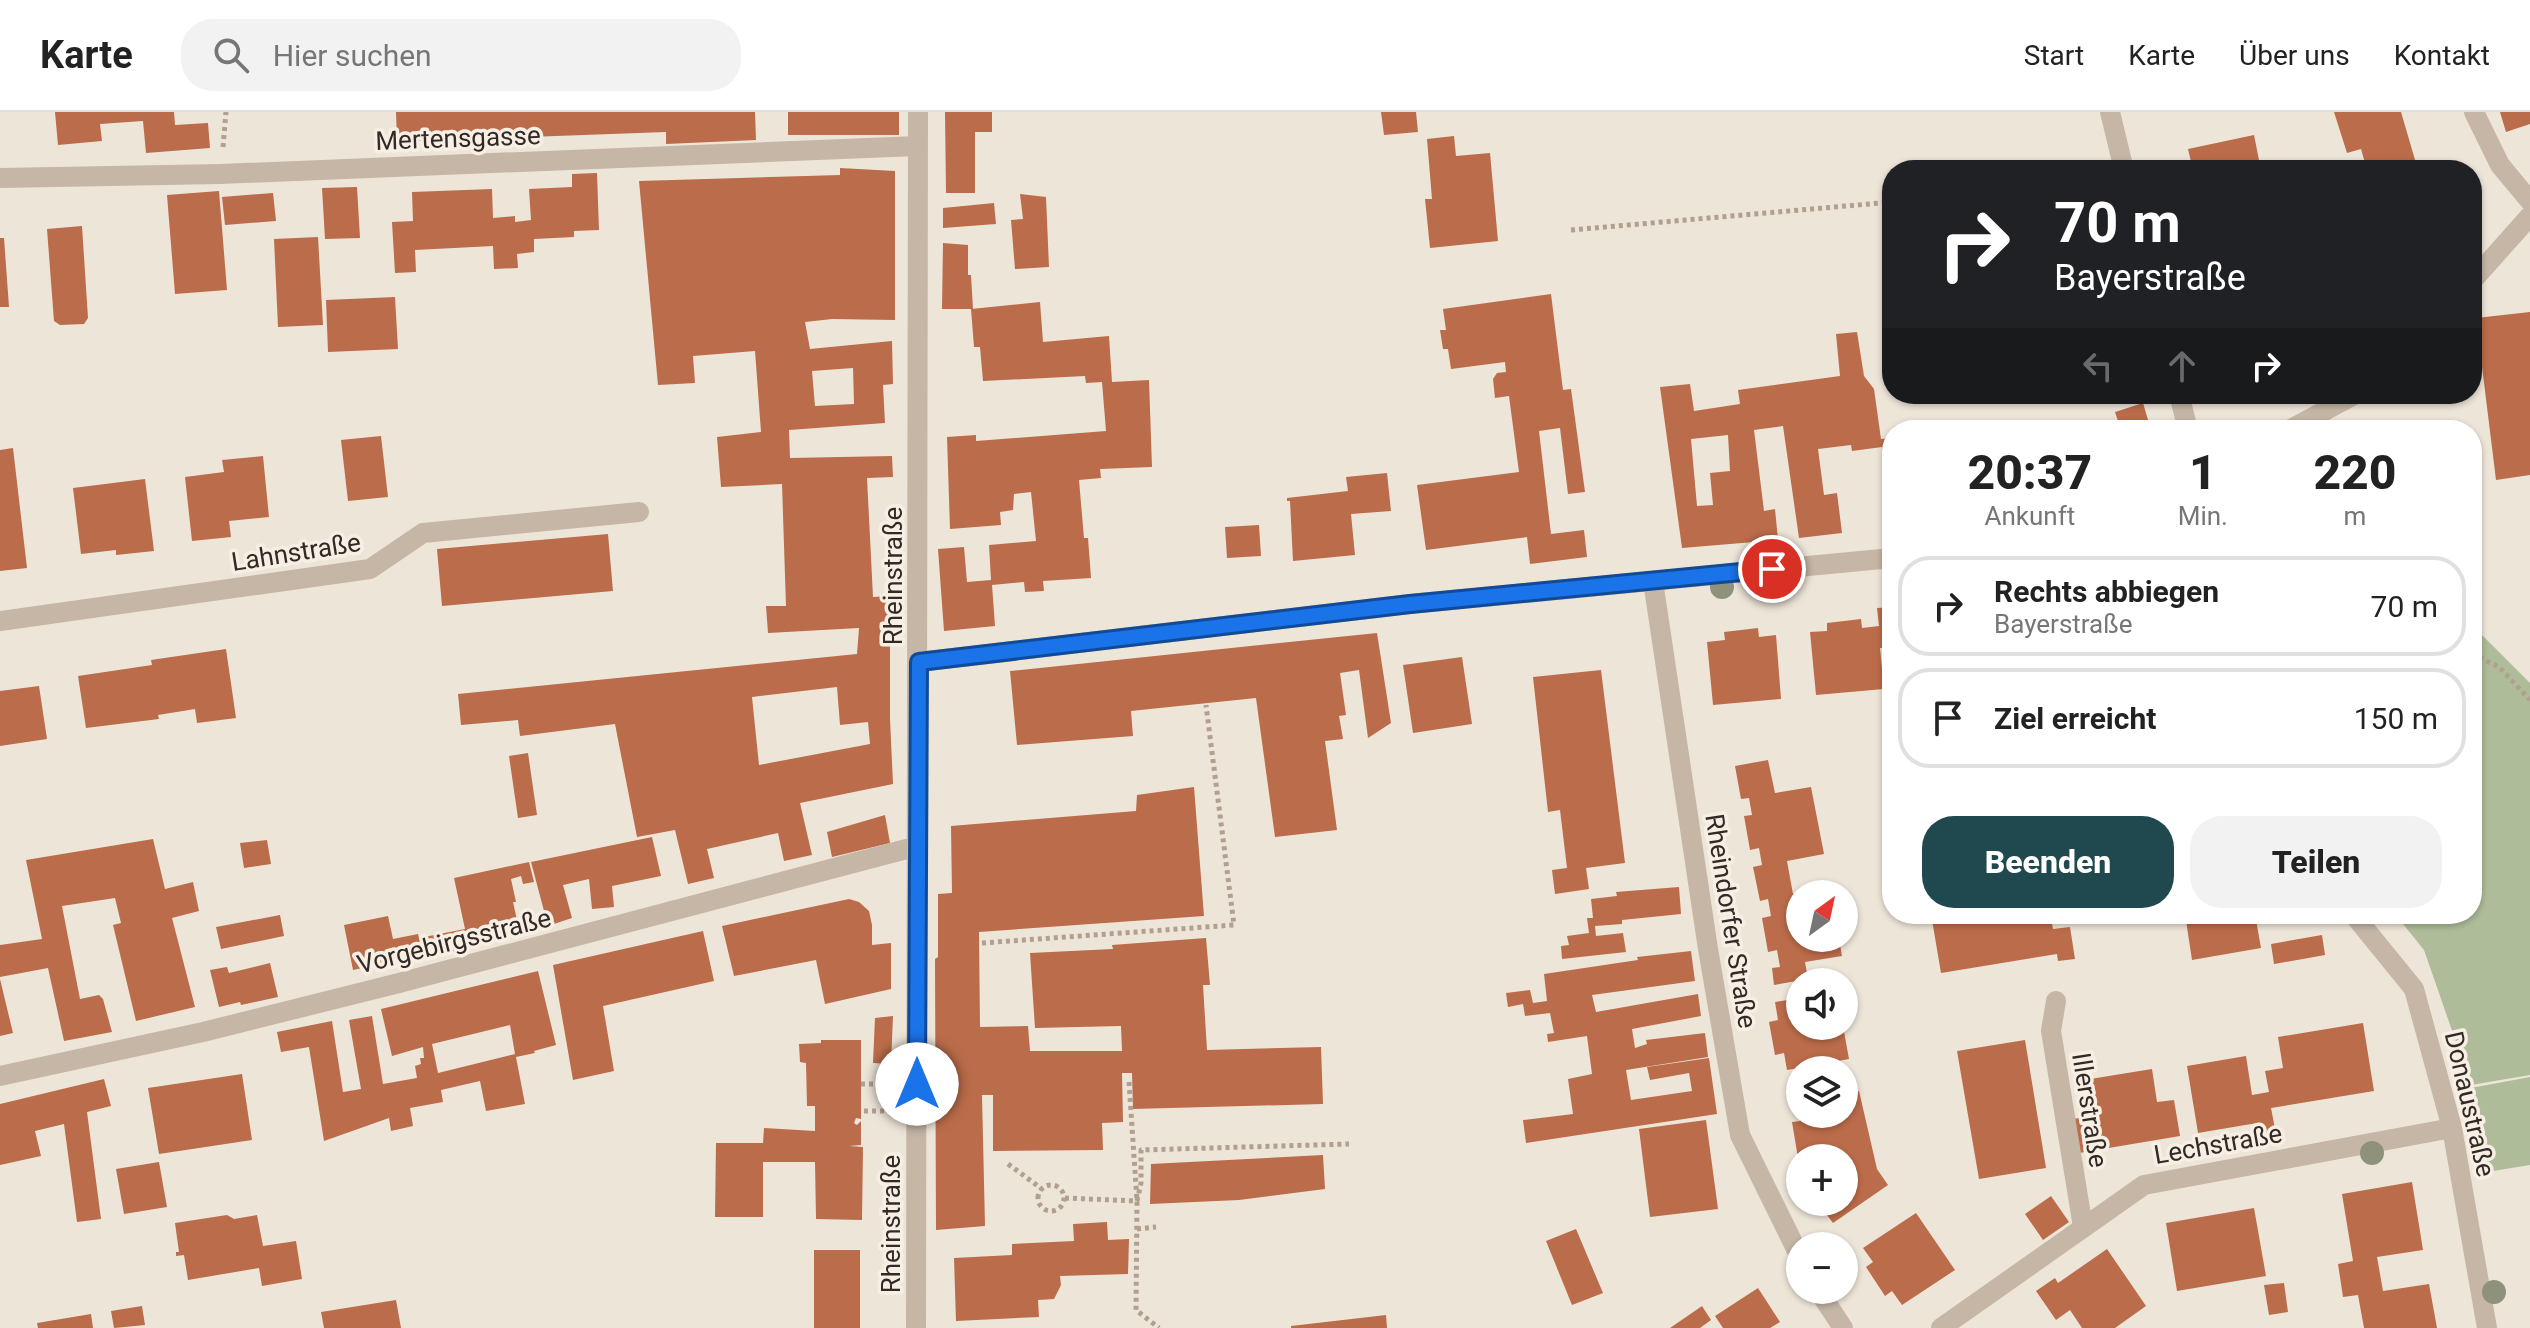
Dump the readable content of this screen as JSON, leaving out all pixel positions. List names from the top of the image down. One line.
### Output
{"streets":{"street":["Mertensgasse","Lahnstraße","Rheinstraße","Rheindorfer Straße","Vorgebirgsstraße","Donaustraße","Illerstraße","Lechstraße"]},"crossings":[["Mertensgasse","Rheinstraße"],["Rheinstraße","Vorgebirgsstraße"],["Donaustraße","Lechstraße"],["Illerstraße","Lechstraße"]],"north":"top right","page":{"header":"Karte","search":"Hier suchen","nav":["Start","Karte","Über uns","Kontakt"],"turn":["70 m","Bayerstraße"],"eta":["20:37","Ankunft","1","Min.","220","m"],"list":[{"name":"Rechts abbiegen","note":"Bayerstraße","value":"70 m"},{"name":"Ziel erreicht","value":"150 m"}],"buttons":["Beenden","Teilen"],"map_buttons":["+","−"]}}
